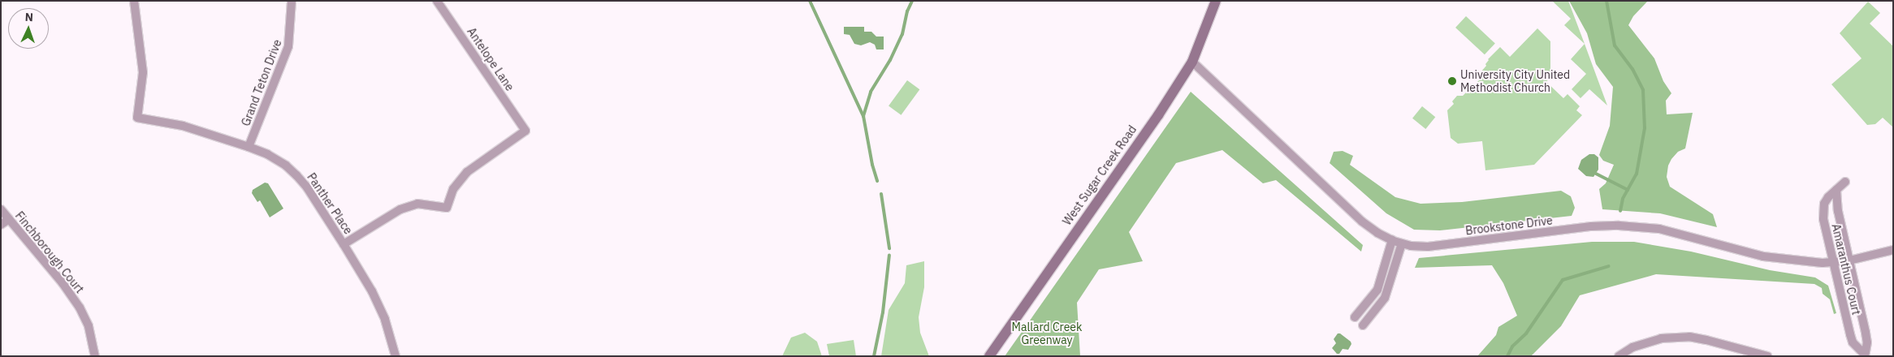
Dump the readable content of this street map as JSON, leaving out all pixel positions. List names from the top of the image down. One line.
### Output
{"streets":{"main road":["West Sugar Creek Road"],"street":["Antelope Lane","Grand Teton Drive","Panther Place","Brookstone Drive","Finchborough Court","Amaranthus Court"]},"crossings":[["Antelope Lane","Panther Place"],["Grand Teton Drive","Panther Place"],["West Sugar Creek Road","Brookstone Drive"],["Brookstone Drive","Amaranthus Court"]],"parks":["Mallard Creek Greenway"],"places":["University City United Methodist Church"],"north":"top"}
